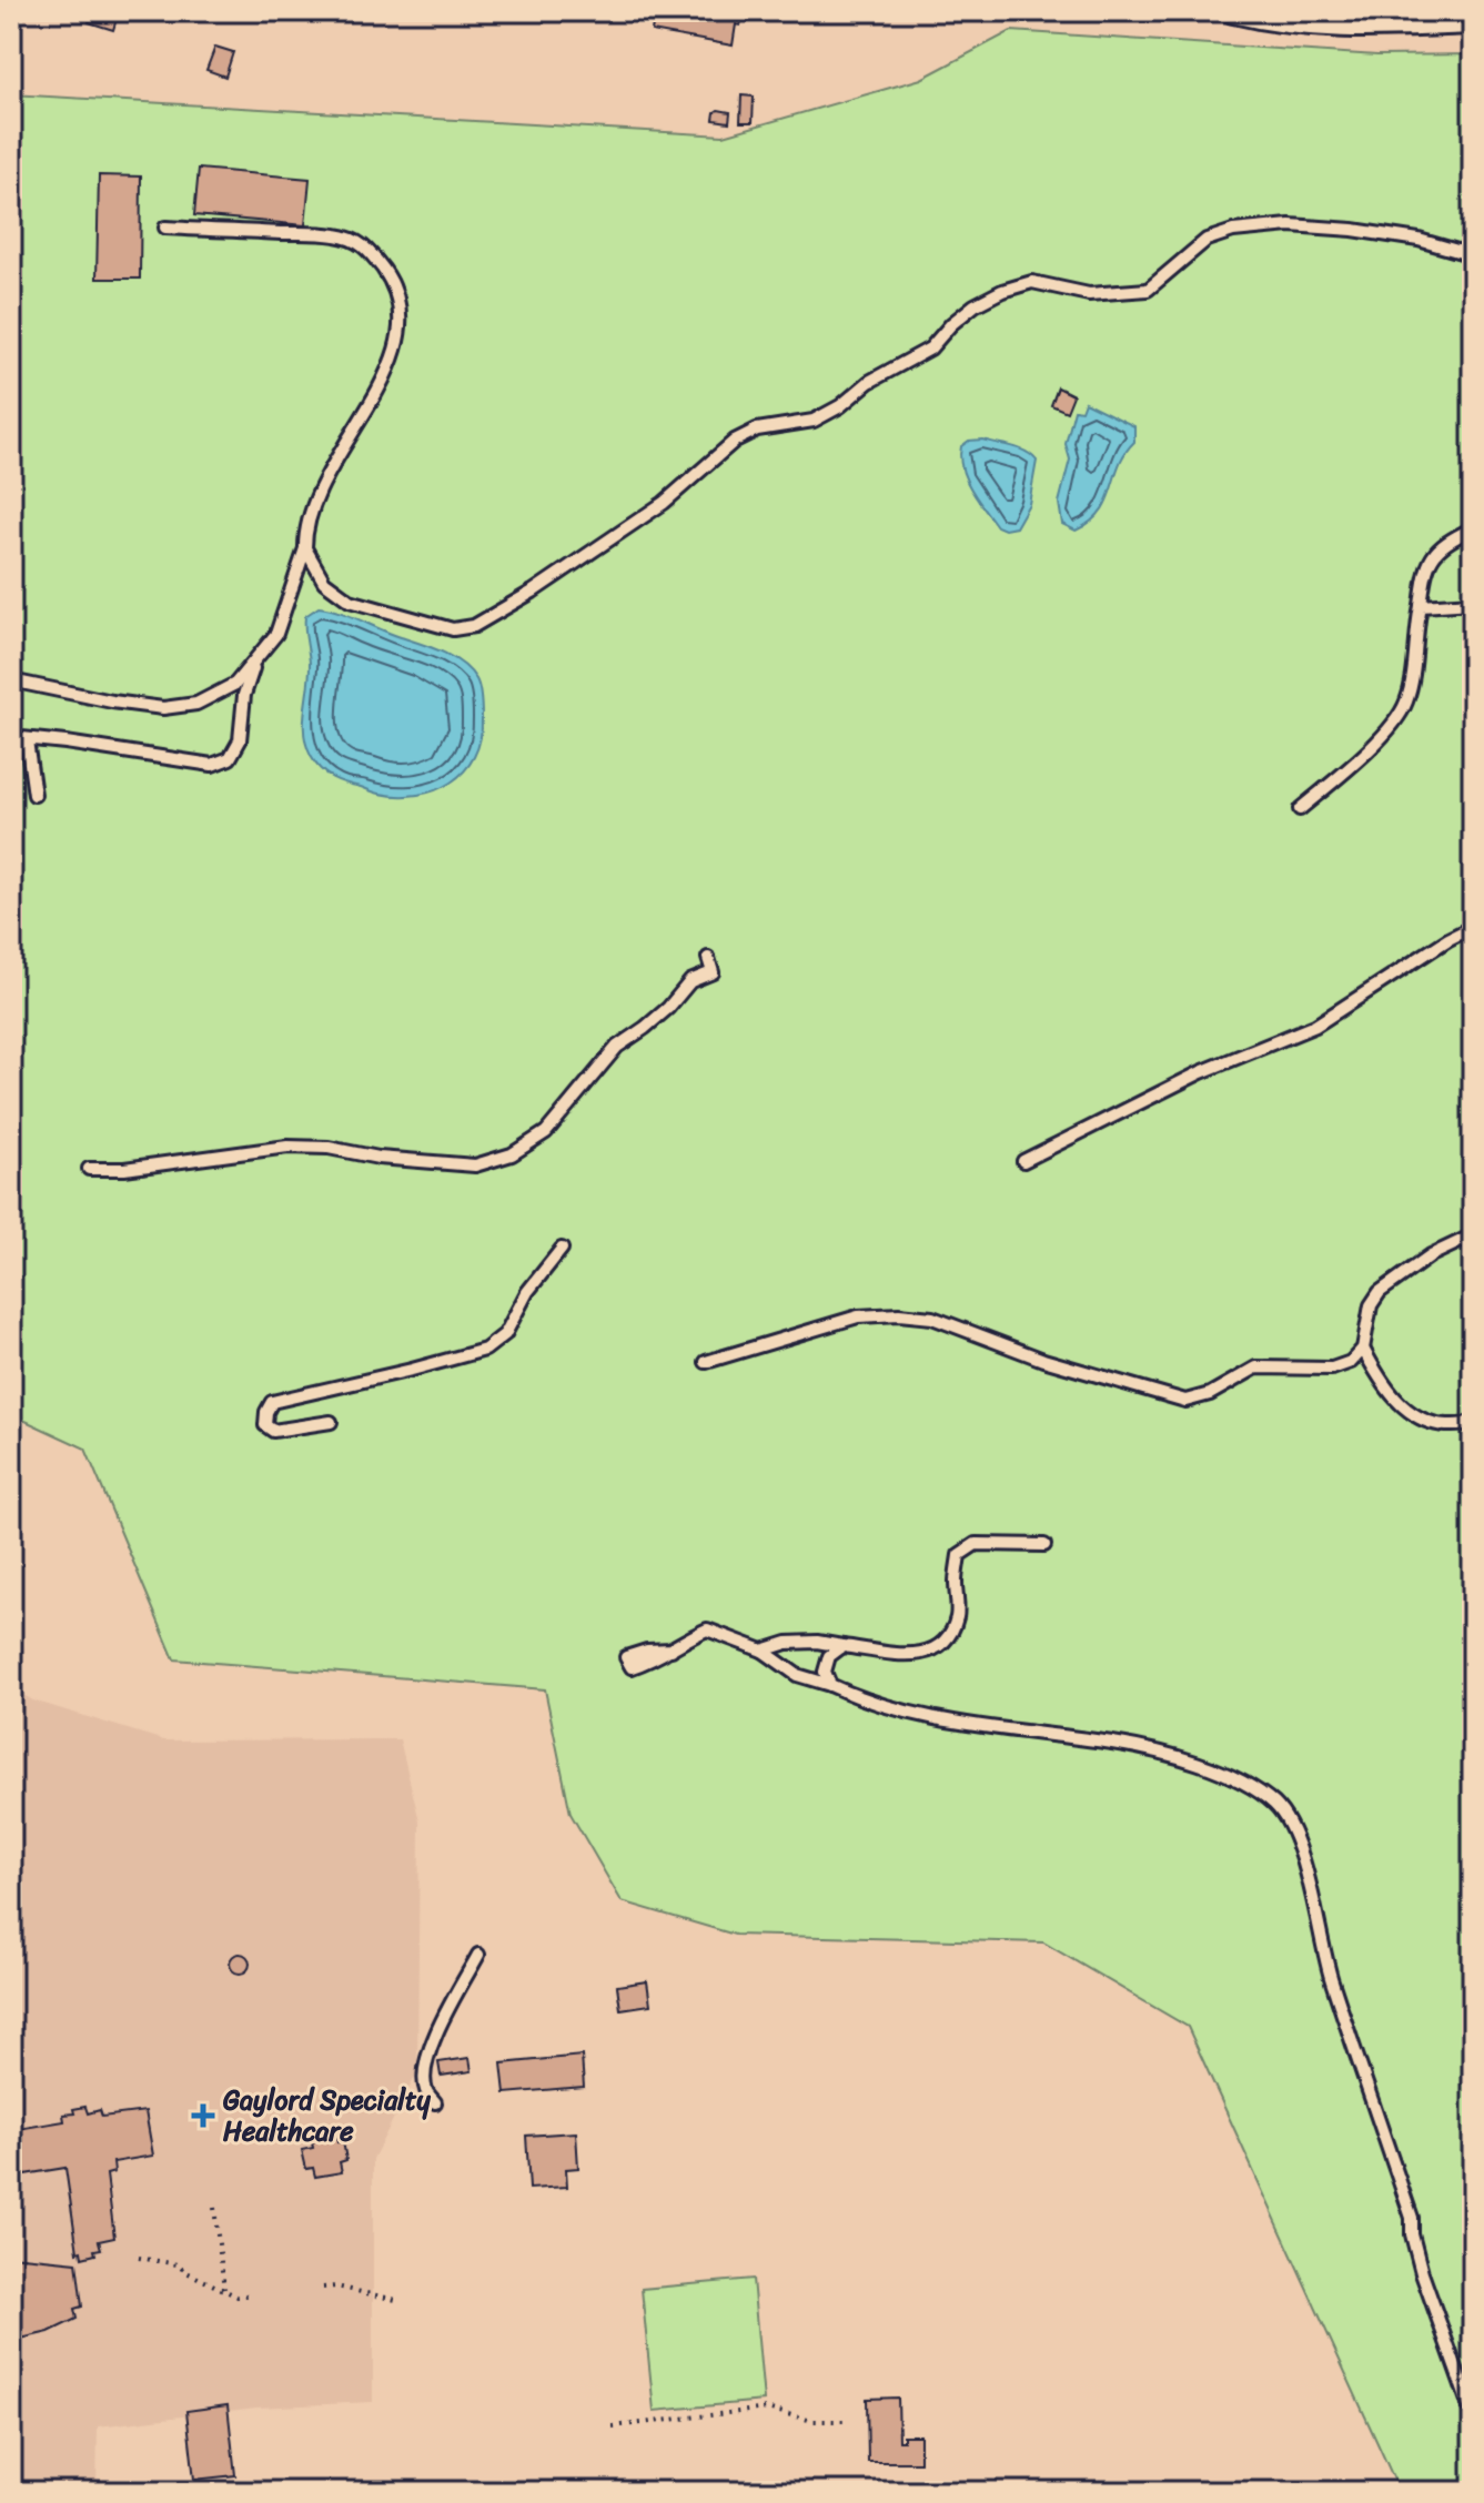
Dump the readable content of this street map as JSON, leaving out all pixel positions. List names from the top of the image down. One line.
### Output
{"places":{"health":["Gaylord Specialty Healthcare"]}}
